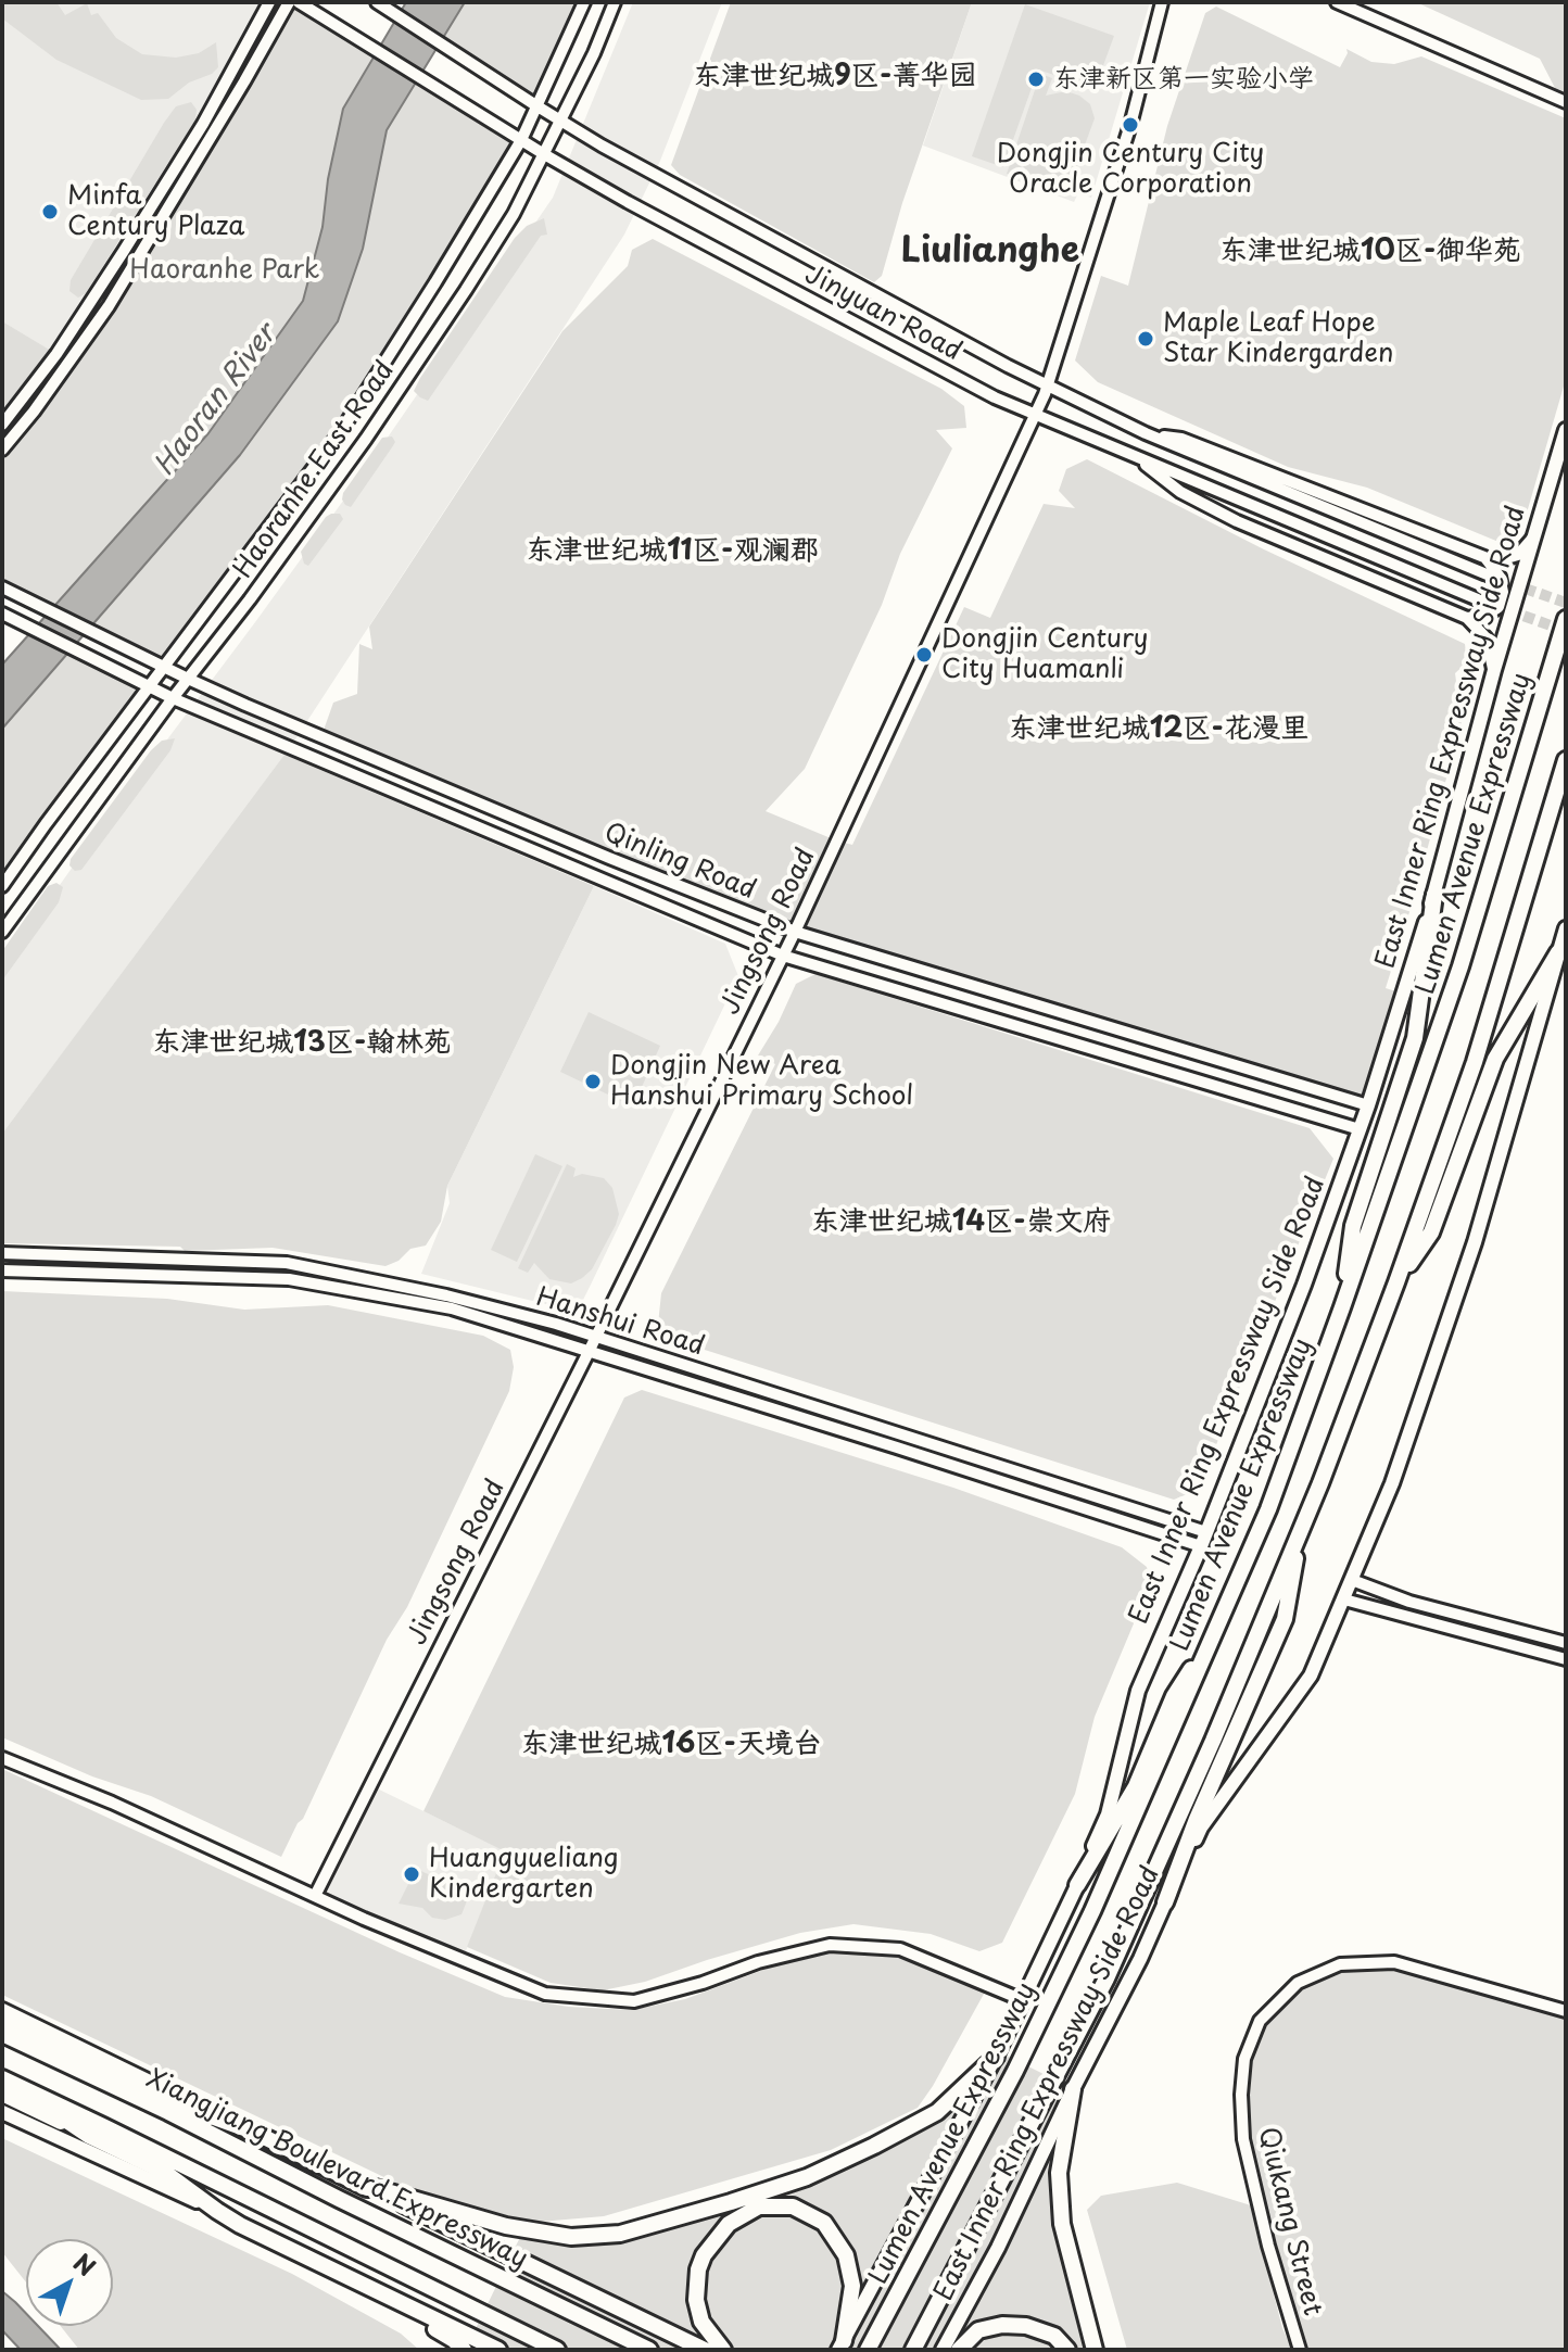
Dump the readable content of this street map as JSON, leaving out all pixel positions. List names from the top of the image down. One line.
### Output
{"streets":{"highway":["Lumen Avenue Expressway","Xiangjiang Boulevard Expressway"],"main road":["East Inner Ring Expressway Side Road"],"street":["Jinyuan Road","Haoranhe East Road","Qinling Road","Jingsong Road","Hanshui Road","Qiukang Street"]},"crossings":[["Jinyuan Road","Haoranhe East Road"],["Jinyuan Road","Jingsong Road"],["Haoranhe East Road","Qinling Road"],["East Inner Ring Expressway Side Road","Qinling Road"],["East Inner Ring Expressway Side Road","Hanshui Road"],["Qinling Road","Jingsong Road"],["Jingsong Road","Hanshui Road"]],"districts":["东津世纪城9区-菁华园","Liulianghe","东津世纪城10区-御华苑","东津世纪城11区-观澜郡","东津世纪城12区-花漫里","东津世纪城13区-翰林苑","东津世纪城14区-崇文府","东津世纪城16区-天境台"],"water":["Haoran River"],"parks":["Haoranhe Park"],"places":["东津新区第一实验小学","Dongjin Century City Oracle Corporation","Minfa Century Plaza","Maple Leaf Hope Star Kindergarden","Dongjin Century City Huamanli","Dongjin New Area Hanshui Primary School","Huangyueliang Kindergarten"],"north":"top right"}
